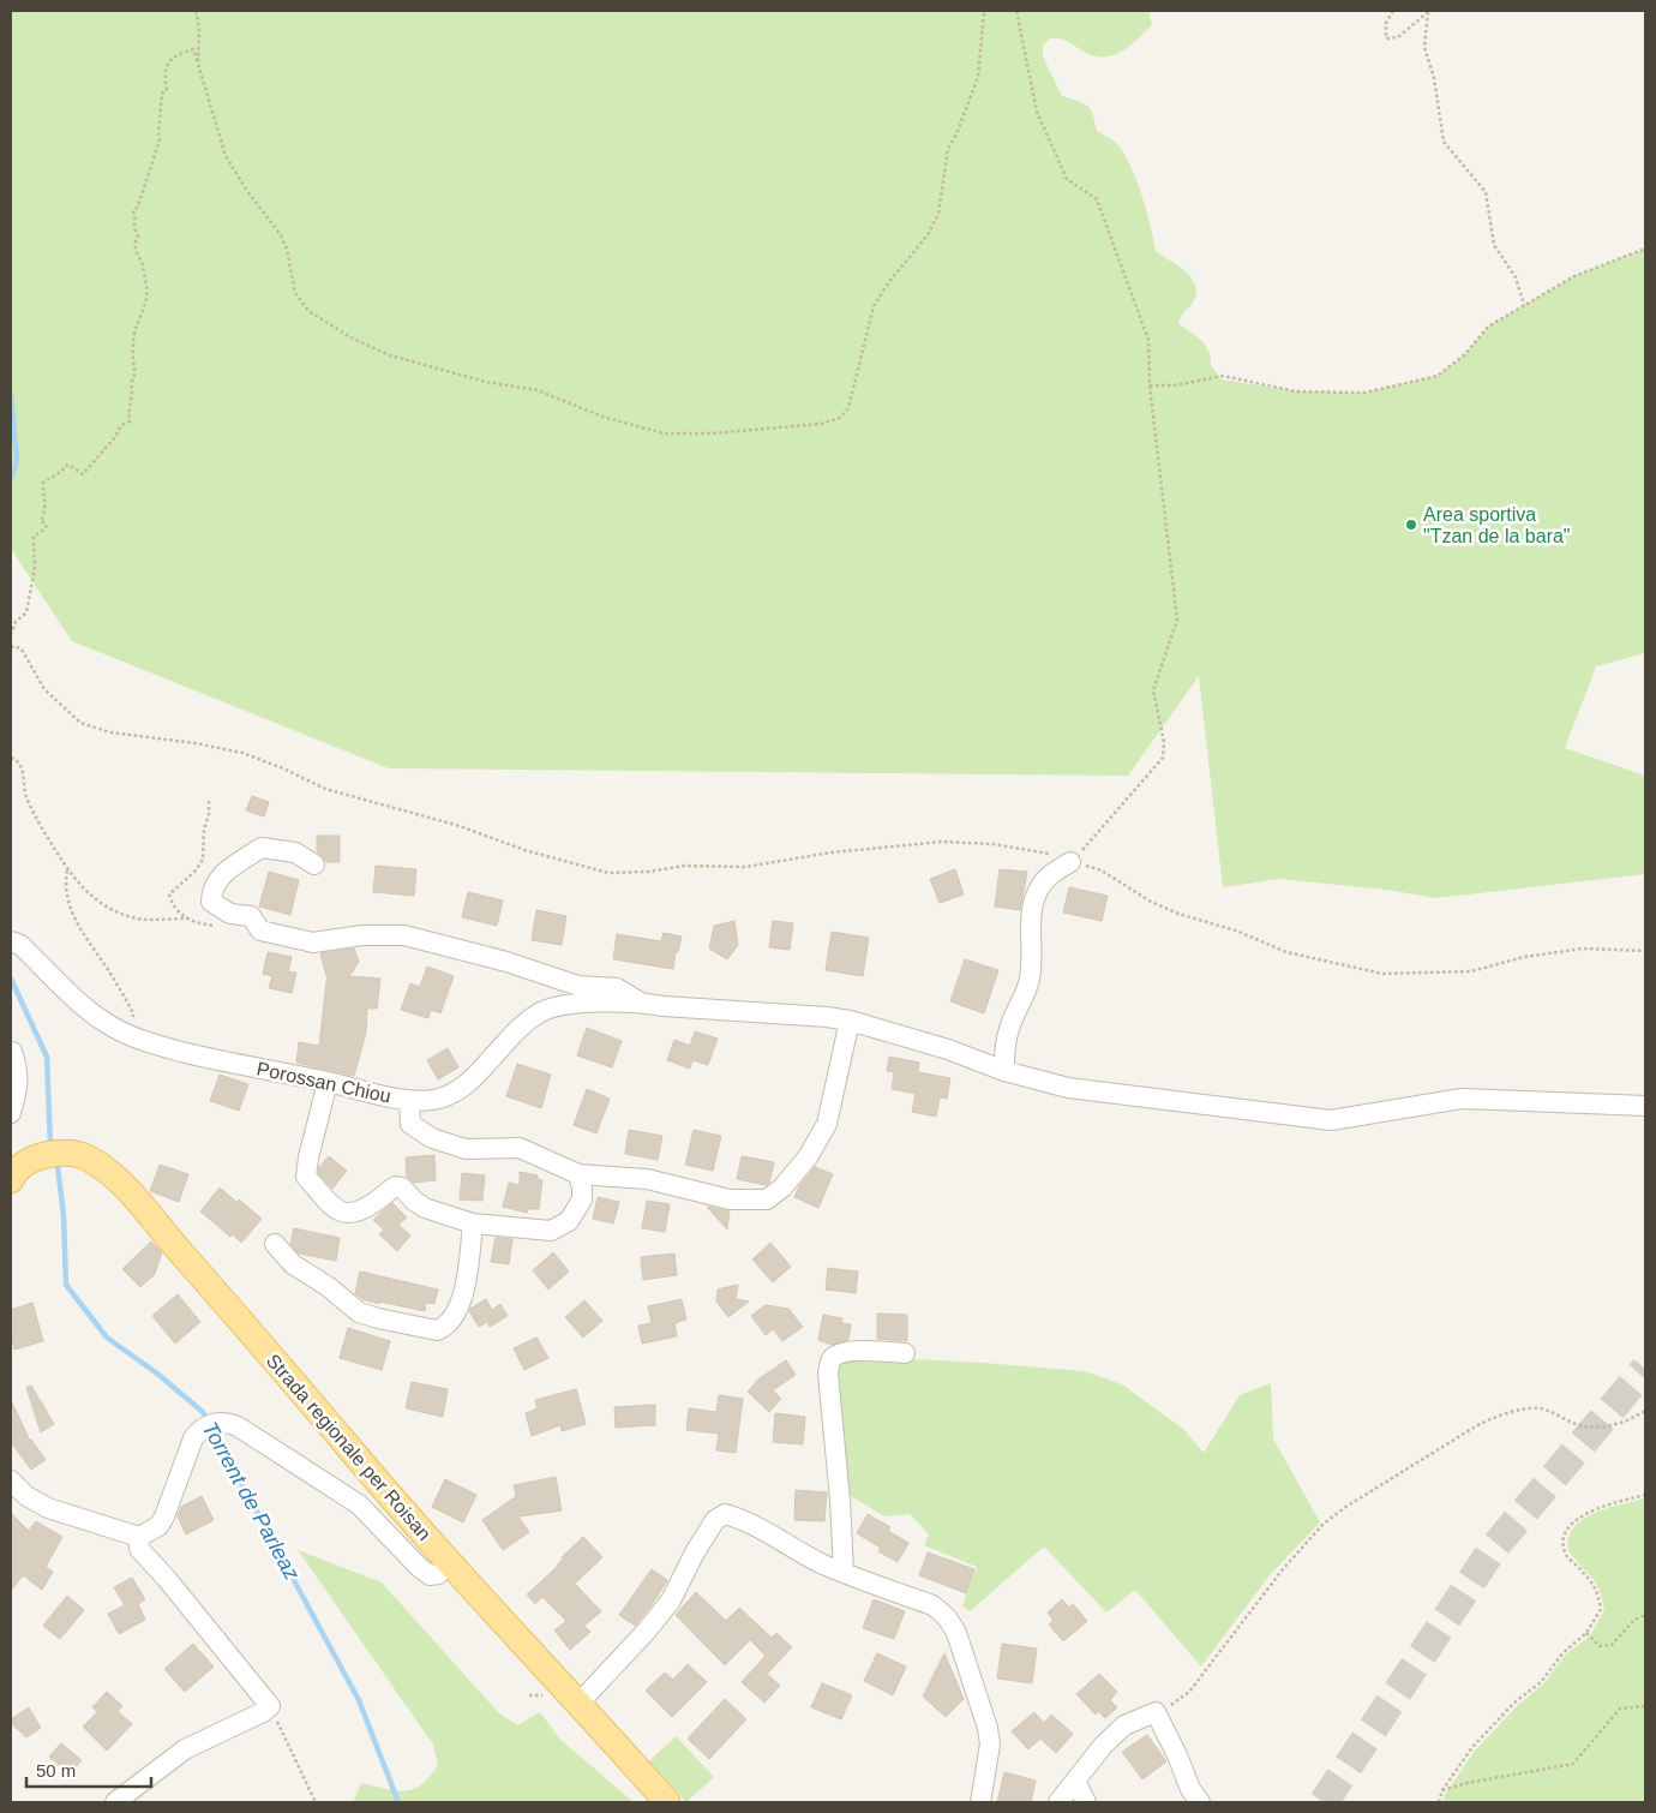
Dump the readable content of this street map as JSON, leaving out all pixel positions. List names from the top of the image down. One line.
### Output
{"streets":{"main road":["Strada regionale per Roisan"],"street":["Porossan Chiou"]},"water":["Torrent de Parleaz"],"places":["Area sportiva \"Tzan de la bara\""],"scale_bar":"50 m"}
